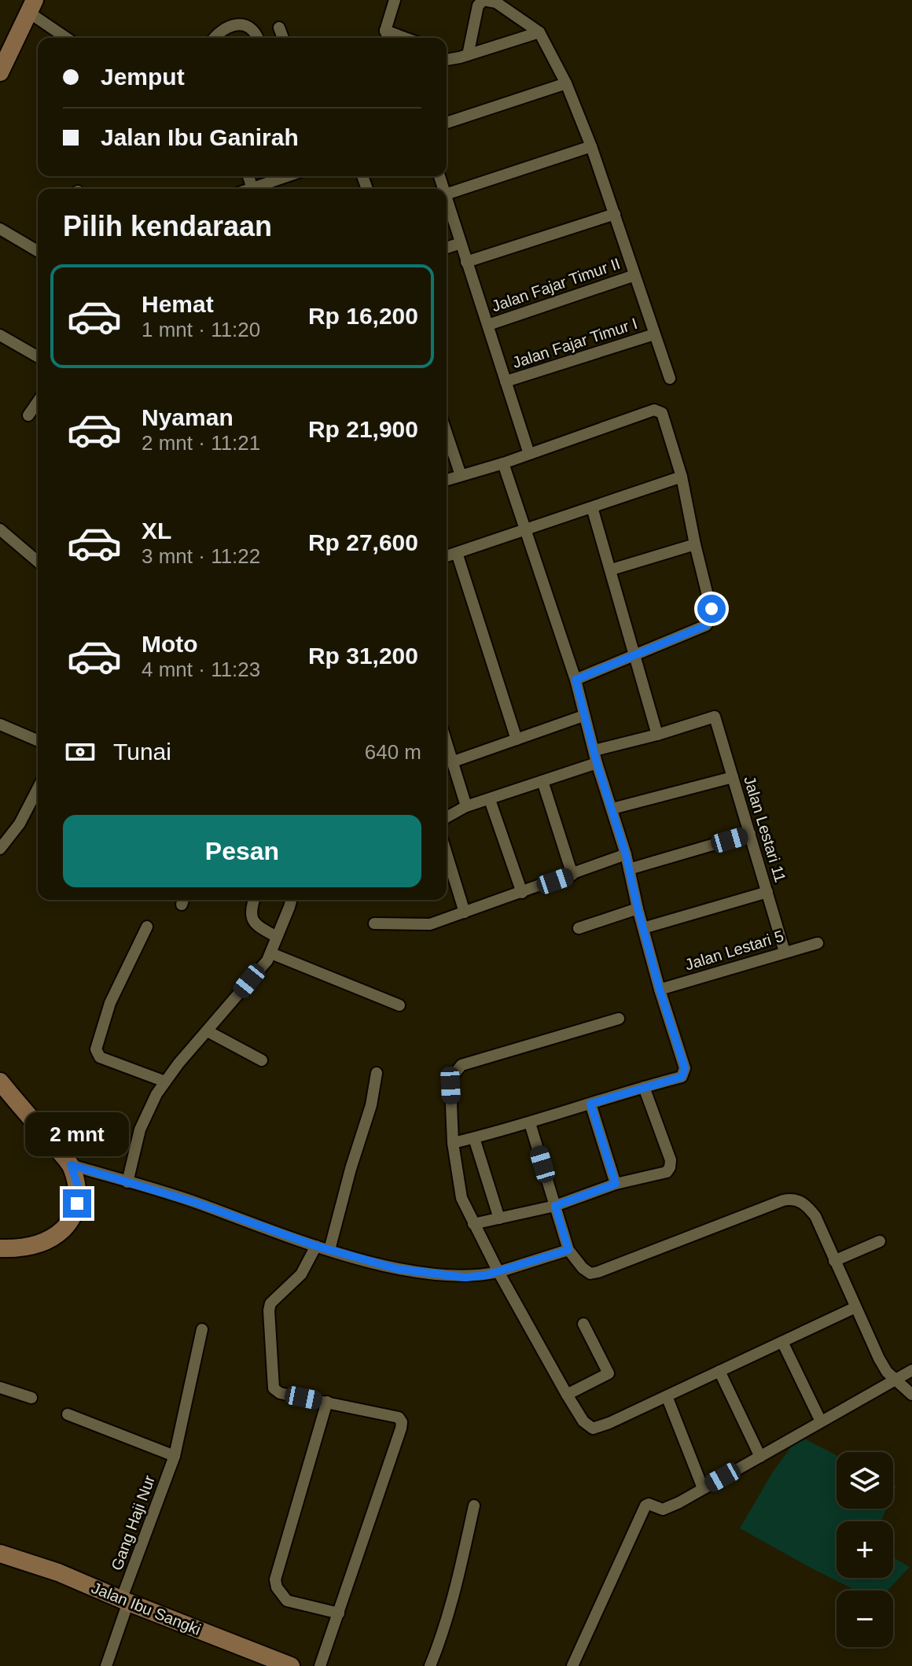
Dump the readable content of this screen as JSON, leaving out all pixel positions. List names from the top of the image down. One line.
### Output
{"streets":{"main road":["Jalan Ibu Sangki"],"street":["Jalan Fajar Timur II","Jalan Fajar Timur I","Jalan Lestari 11","Jalan Lestari 5","Gang Haji Nur"]},"crossings":[["Jalan Lestari 11","Jalan Lestari 5"],["Gang Haji Nur","Jalan Ibu Sangki"]],"page":{"banner":["Jemput","Jalan Ibu Ganirah"],"heading":"Pilih kendaraan","list":[{"name":"Hemat","note":"1 mnt · 11:20","value":"Rp 16,200"},{"name":"Nyaman","note":"2 mnt · 11:21","value":"Rp 21,900"},{"name":"XL","note":"3 mnt · 11:22","value":"Rp 27,600"},{"name":"Moto","note":"4 mnt · 11:23","value":"Rp 31,200"}],"pay":["Tunai","640 m"],"buttons":"Pesan","bubble":"2 mnt","map_buttons":["+","−"]}}
